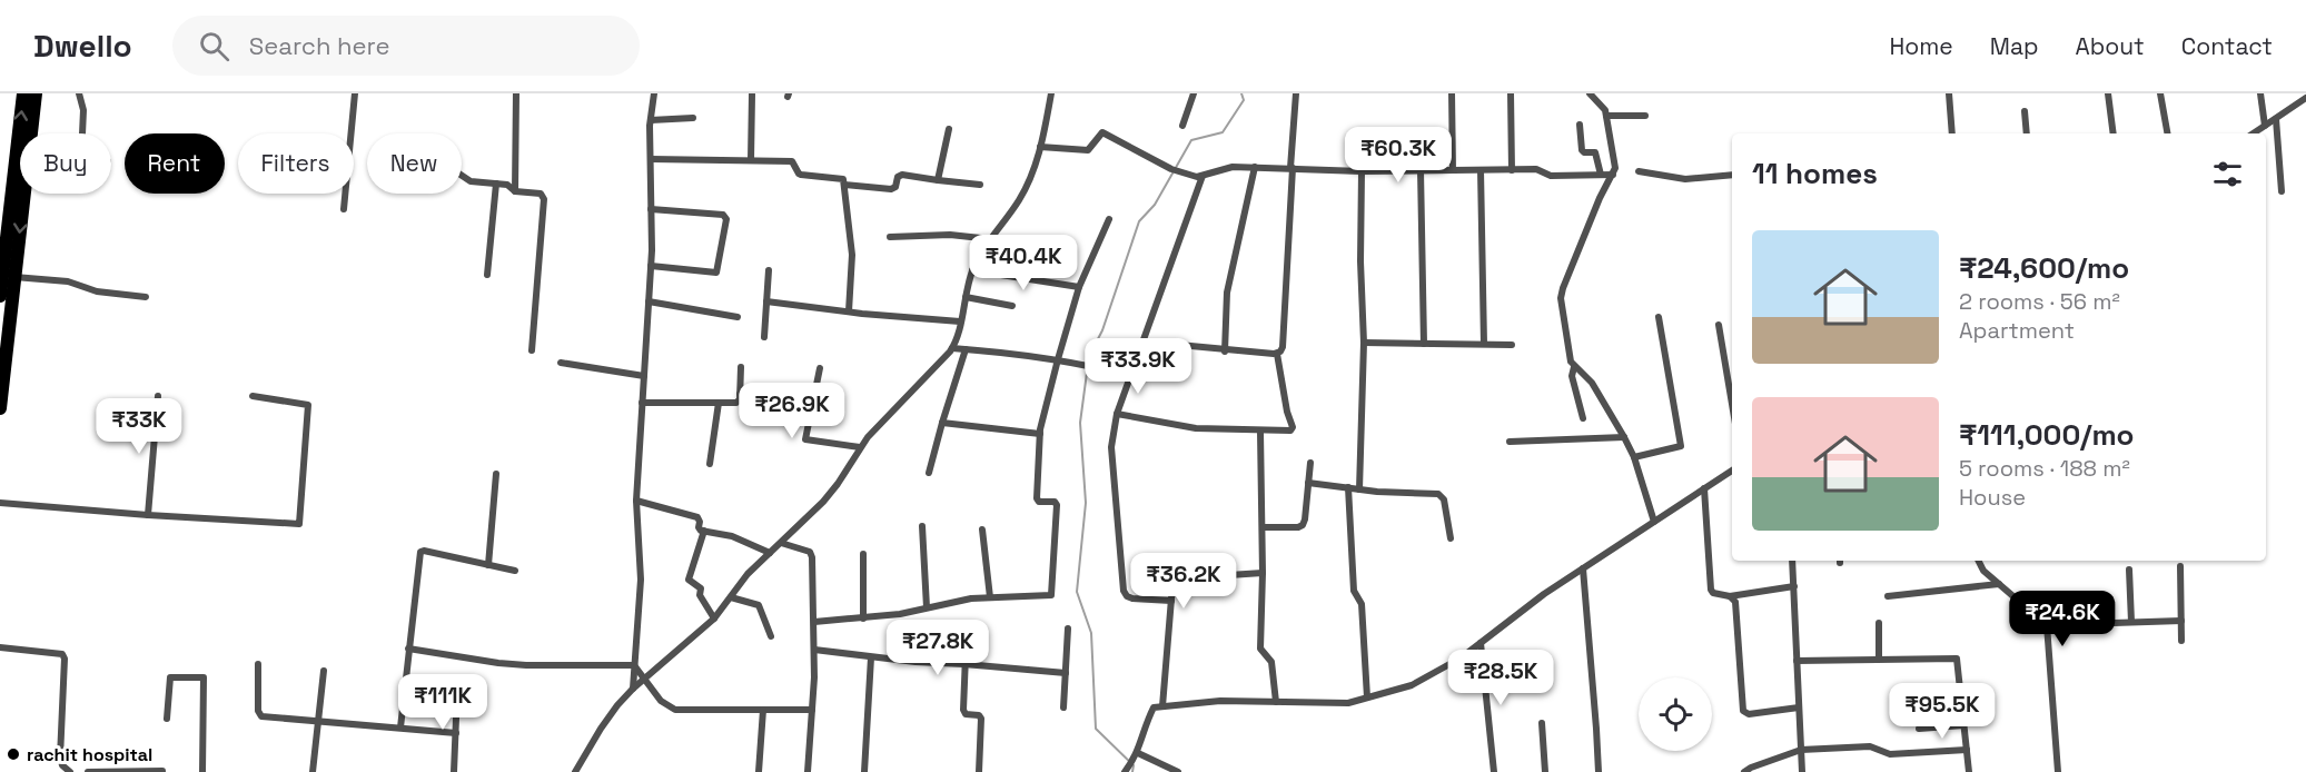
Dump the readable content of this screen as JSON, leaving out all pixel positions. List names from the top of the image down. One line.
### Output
{"places":["rachit hospital"],"page":{"header":"Dwello","search":"Search here","nav":["Home","Map","About","Contact"],"price":["₹60.3K","₹40.4K","₹33.9K","₹26.9K","₹33K","₹36.2K","₹24.6K","₹27.8K","₹28.5K","₹111K","₹95.5K"],"chip":["Buy","Rent","Filters","New"],"heading":"11 homes","list":[{"name":"₹24,600/mo","note":"2 rooms · 56 m² · Apartment"},{"name":"₹111,000/mo","note":"5 rooms · 188 m² · House"}]}}
